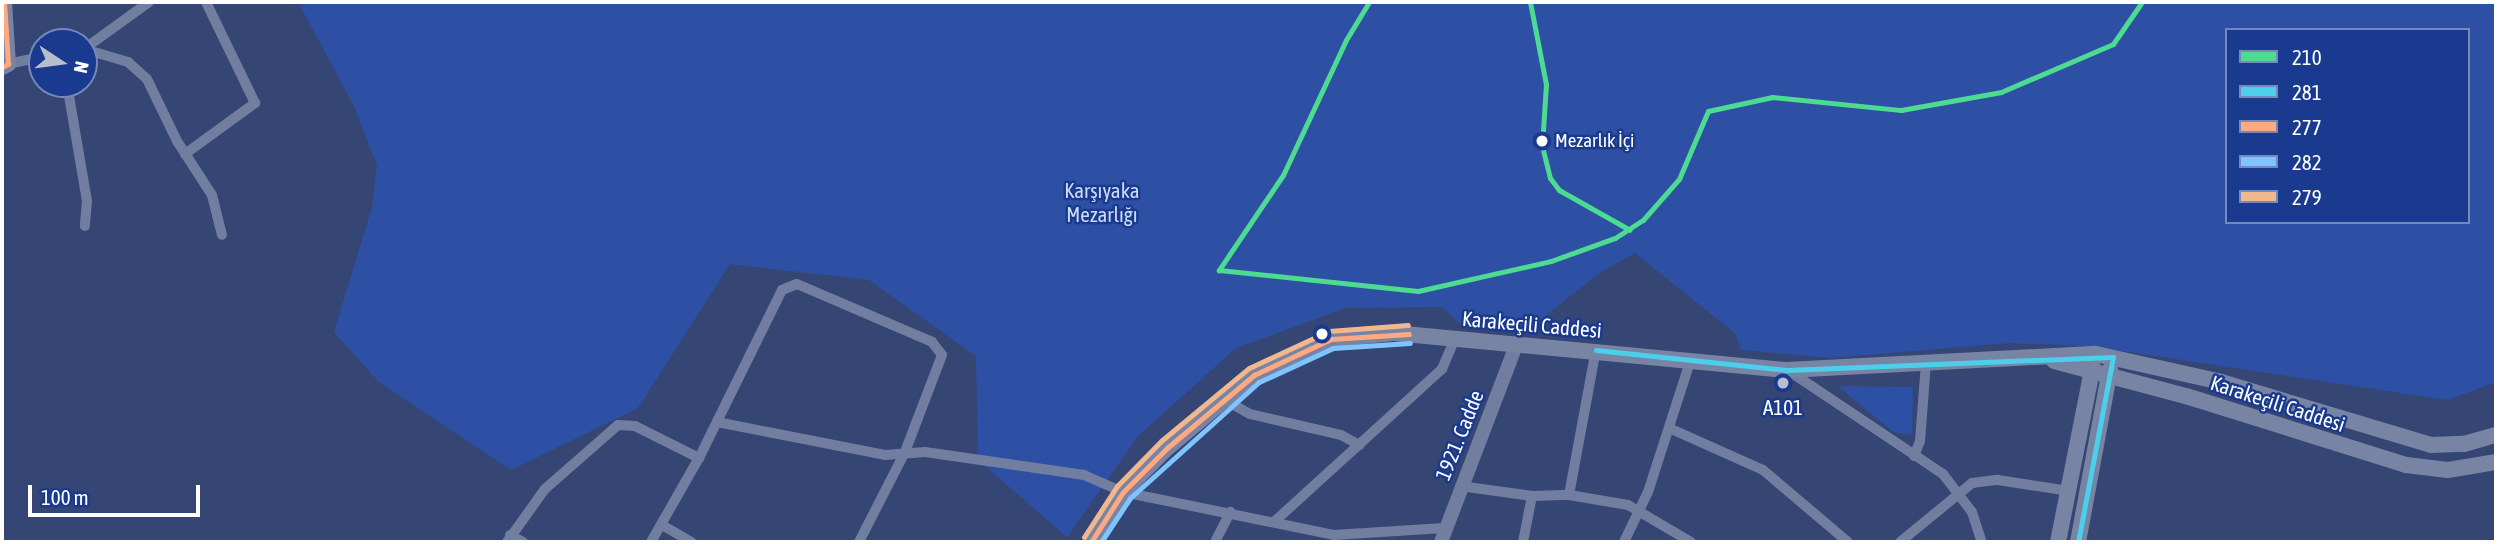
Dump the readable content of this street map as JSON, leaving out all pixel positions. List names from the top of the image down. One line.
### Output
{"streets":{"main road":["Karakeçili Caddesi"],"street":["1921. Cadde"]},"crossings":[["Karakeçili Caddesi","1921. Cadde"]],"parks":["Karşıyaka Mezarlığı"],"places":["Mezarlık İçi","A101"],"lines":["transit line 210","transit line 277","transit line 279","transit line 282","transit line 281"],"legend":["210","281","277","282","279"],"scale_bar":"100 m","north":"right"}
